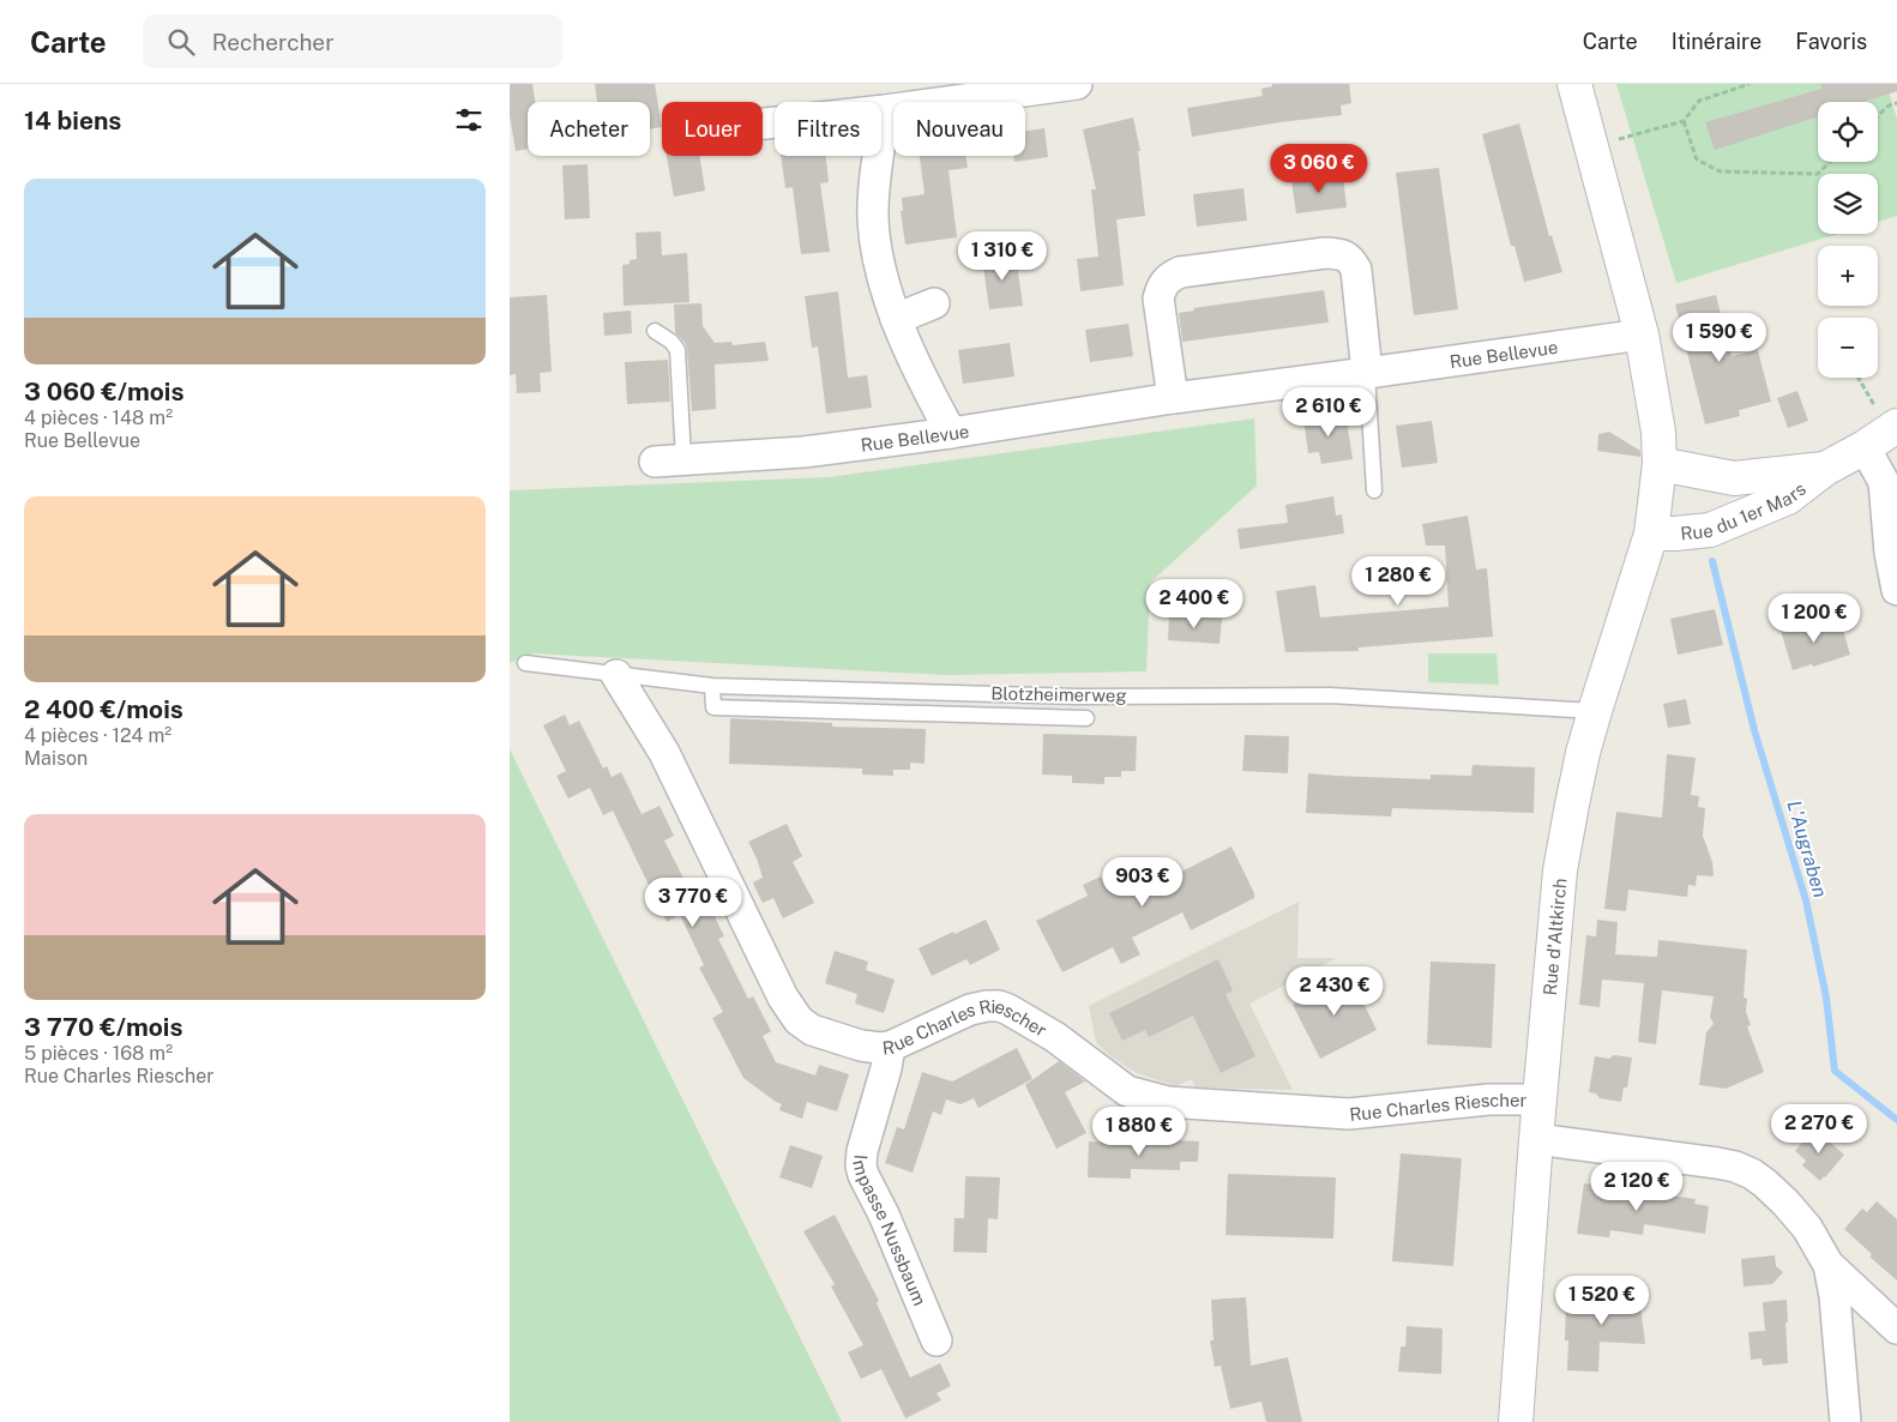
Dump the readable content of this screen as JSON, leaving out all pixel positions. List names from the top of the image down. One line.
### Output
{"streets":{"main road":["Rue du 1er Mars","Rue d'Altkirch"],"street":["Rue Bellevue","Rue Charles Riescher","Impasse Nussbaum"],"lane":["Blotzheimerweg"]},"crossings":[["Rue Bellevue","Rue d'Altkirch"],["Rue du 1er Mars","Rue d'Altkirch"],["Blotzheimerweg","Rue d'Altkirch"],["Blotzheimerweg","Rue Charles Riescher"],["Rue d'Altkirch","Rue Charles Riescher"],["Rue Charles Riescher","Impasse Nussbaum"]],"water":["L'Augraben"],"page":{"header":"Carte","search":"Rechercher","nav":["Carte","Itinéraire","Favoris"],"heading":"14 biens","map_buttons":["+","−"],"chip":["Acheter","Louer","Filtres","Nouveau"],"price":["3 060 €","1 310 €","1 590 €","2 610 €","1 280 €","2 400 €","1 200 €","903 €","3 770 €","2 430 €","2 270 €","1 880 €","2 120 €","1 520 €"],"list":[{"name":"3 060 €/mois","note":"4 pièces · 148 m² · Rue Bellevue"},{"name":"2 400 €/mois","note":"4 pièces · 124 m² · Maison"},{"name":"3 770 €/mois","note":"5 pièces · 168 m² · Rue Charles Riescher"}]}}
